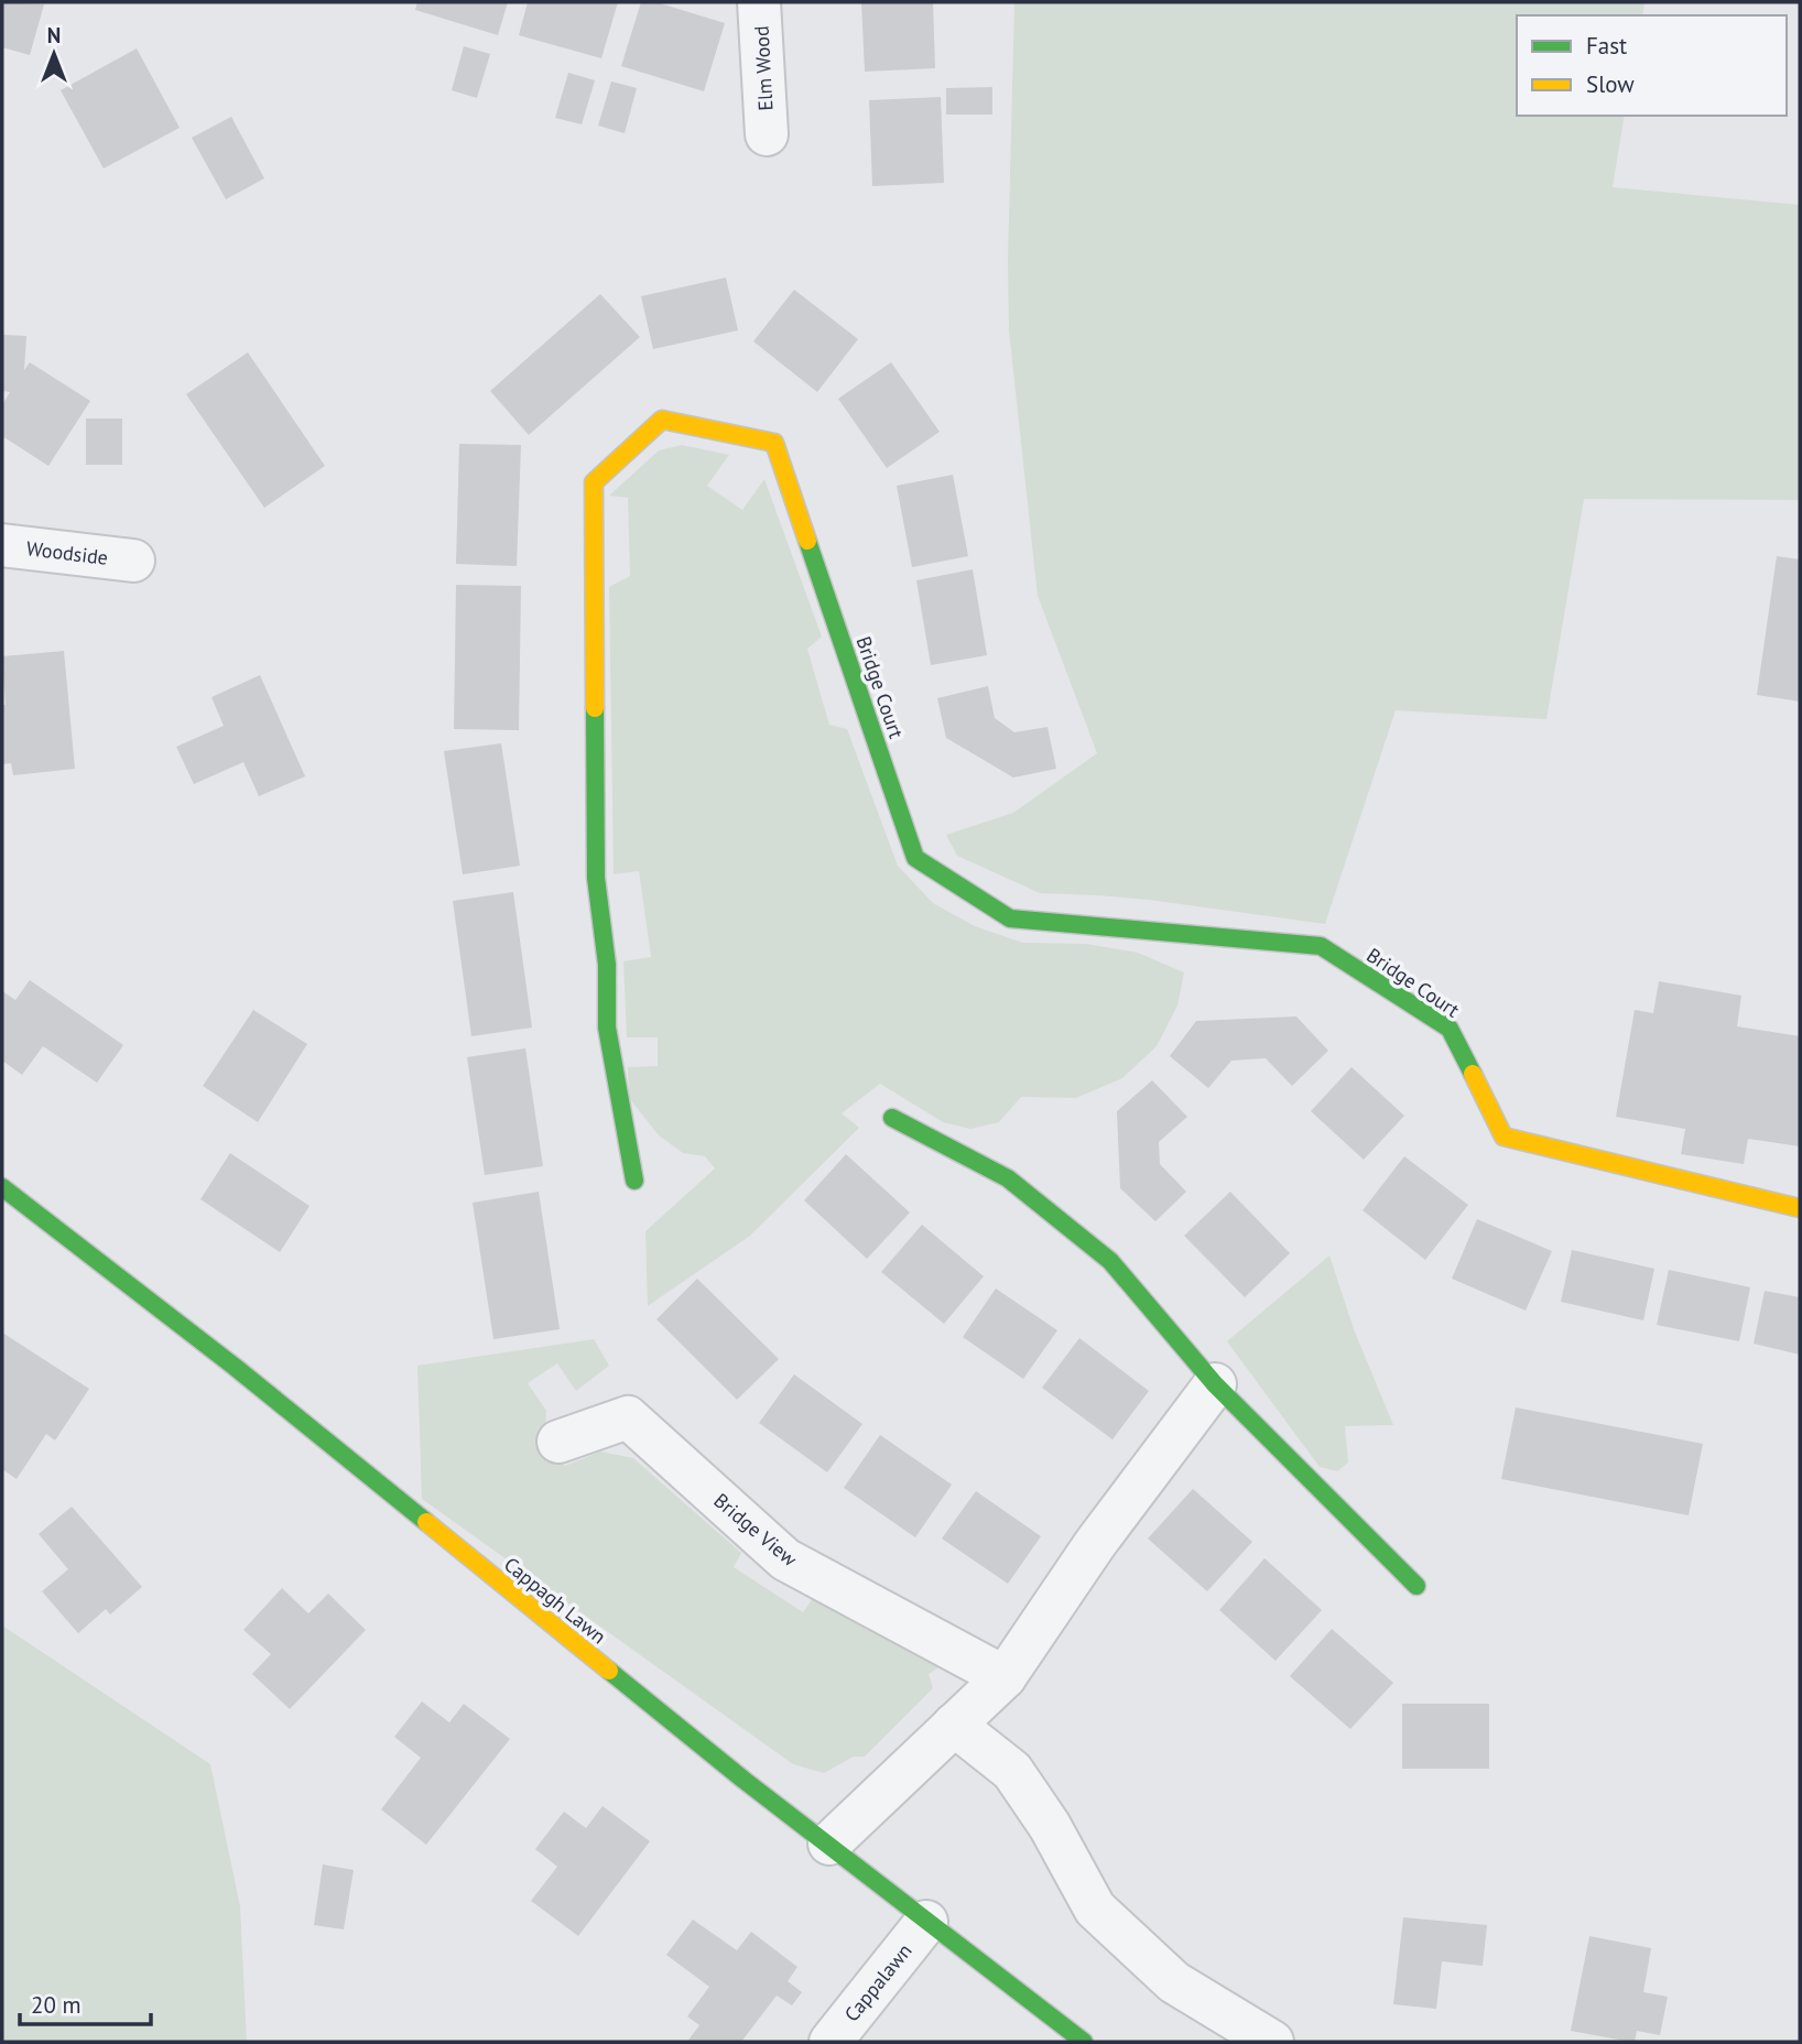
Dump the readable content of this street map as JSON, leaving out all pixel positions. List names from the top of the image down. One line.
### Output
{"streets":{"street":["Elm Wood","Woodside","Bridge Court","Bridge View","Cappagh Lawn","Cappalawn"]},"crossings":[["Cappagh Lawn","Cappalawn"]],"legend":["Fast","Slow"],"scale_bar":"20 m","north":"top"}
